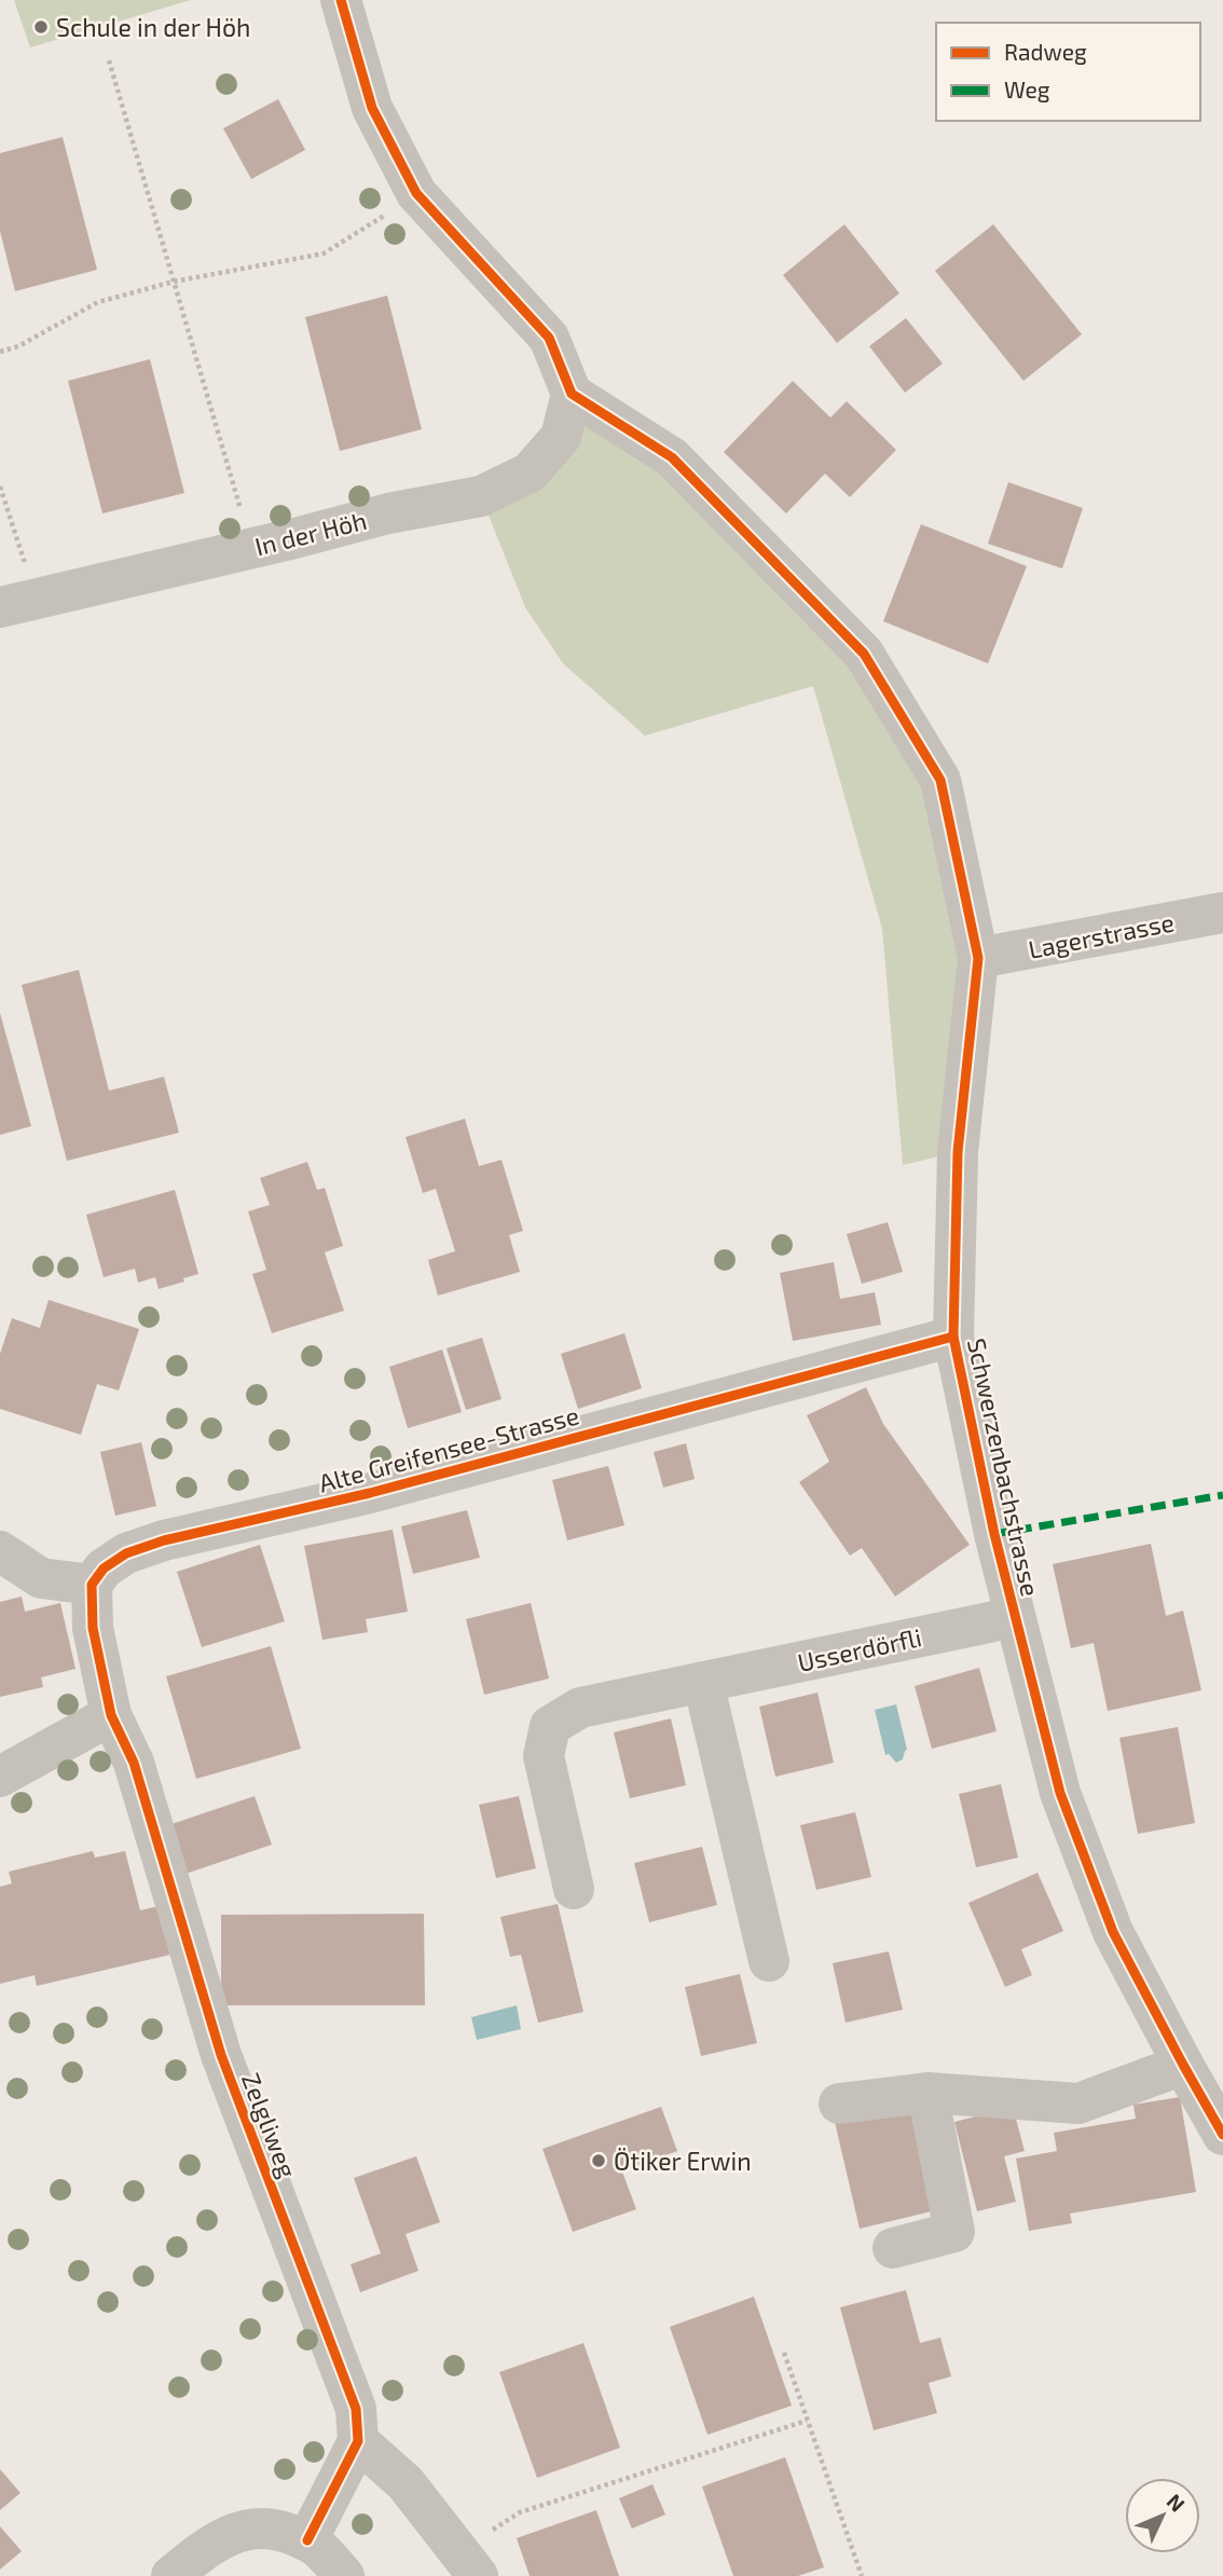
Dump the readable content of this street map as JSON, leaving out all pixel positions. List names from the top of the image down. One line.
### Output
{"streets":{"street":["In der Höh","Lagerstrasse","Alte Greifensee-Strasse","Schwerzenbachstrasse","Usserdörfli","Zelgliweg"]},"crossings":[["In der Höh","Schwerzenbachstrasse"],["Lagerstrasse","Schwerzenbachstrasse"],["Alte Greifensee-Strasse","Schwerzenbachstrasse"],["Schwerzenbachstrasse","Usserdörfli"]],"places":["Schule in der Höh","Ötiker Erwin"],"legend":["Radweg","Weg"],"north":"top right"}
